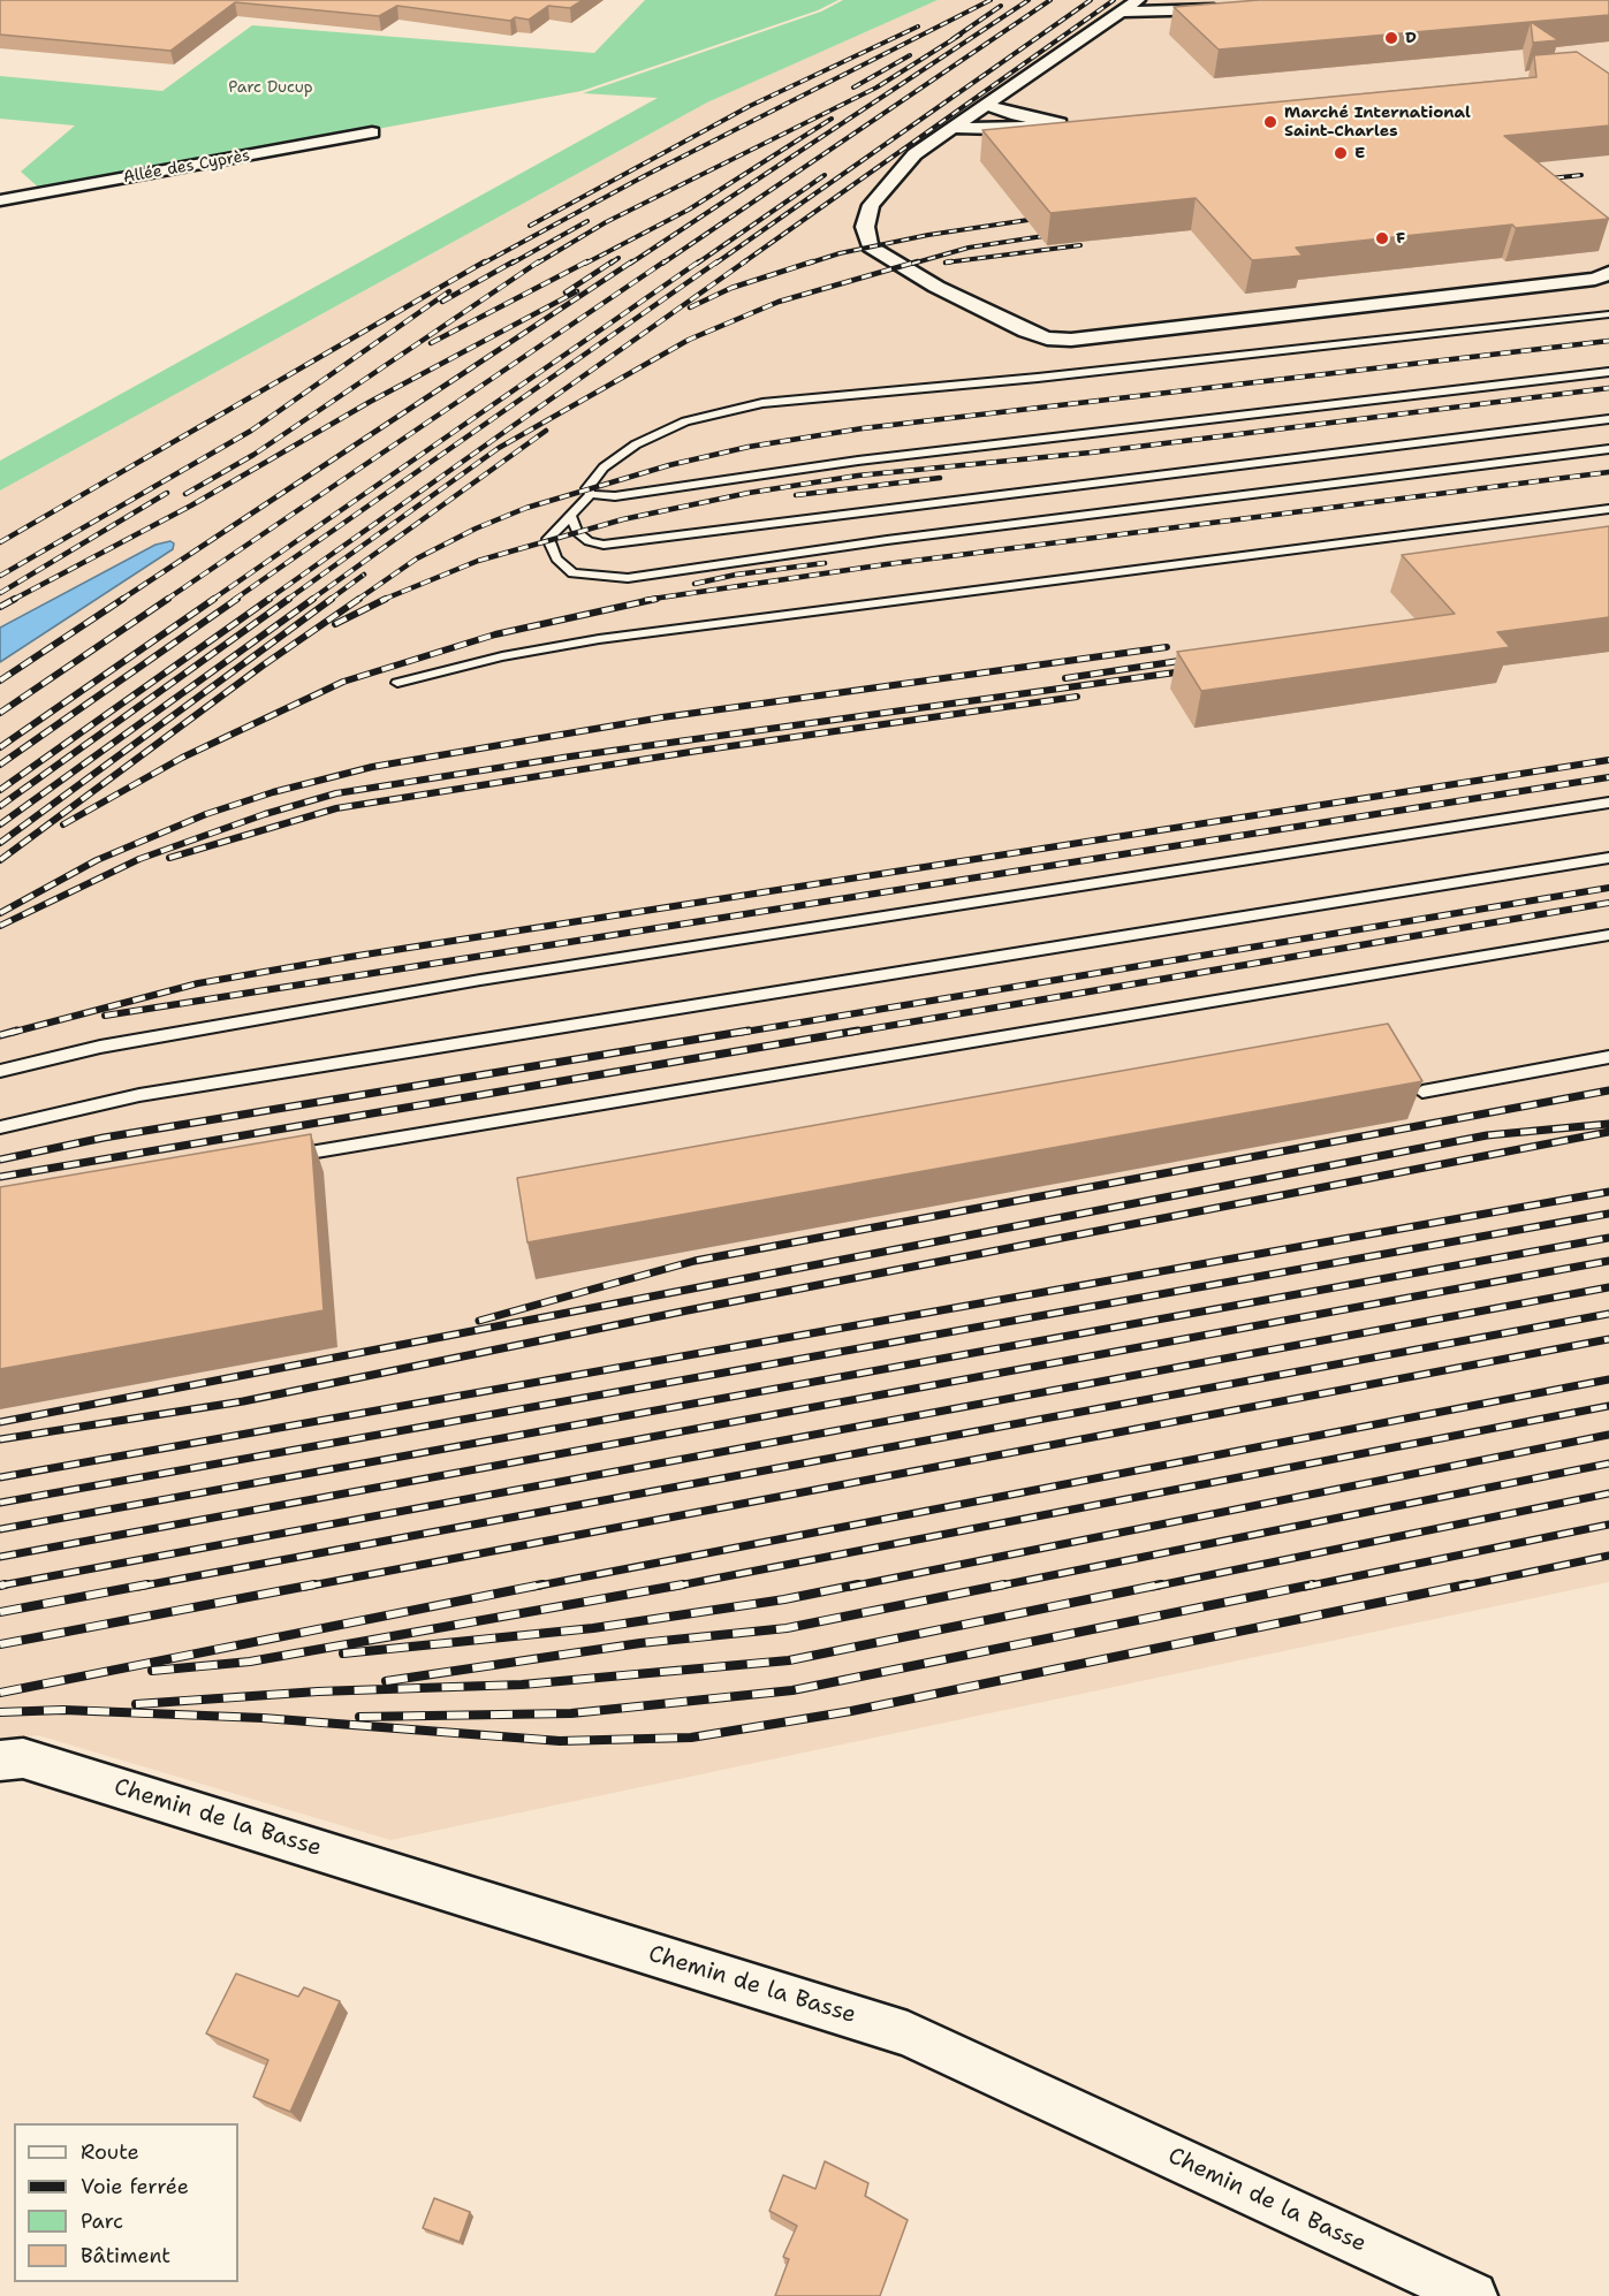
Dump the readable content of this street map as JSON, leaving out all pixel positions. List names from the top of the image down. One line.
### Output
{"streets":{"street":["Allée des Cyprès","Chemin de la Basse"]},"parks":["Parc Ducup"],"places":["D","Marché International Saint-Charles","E","F"],"legend":["Route","Voie ferrée","Parc","Bâtiment"]}
